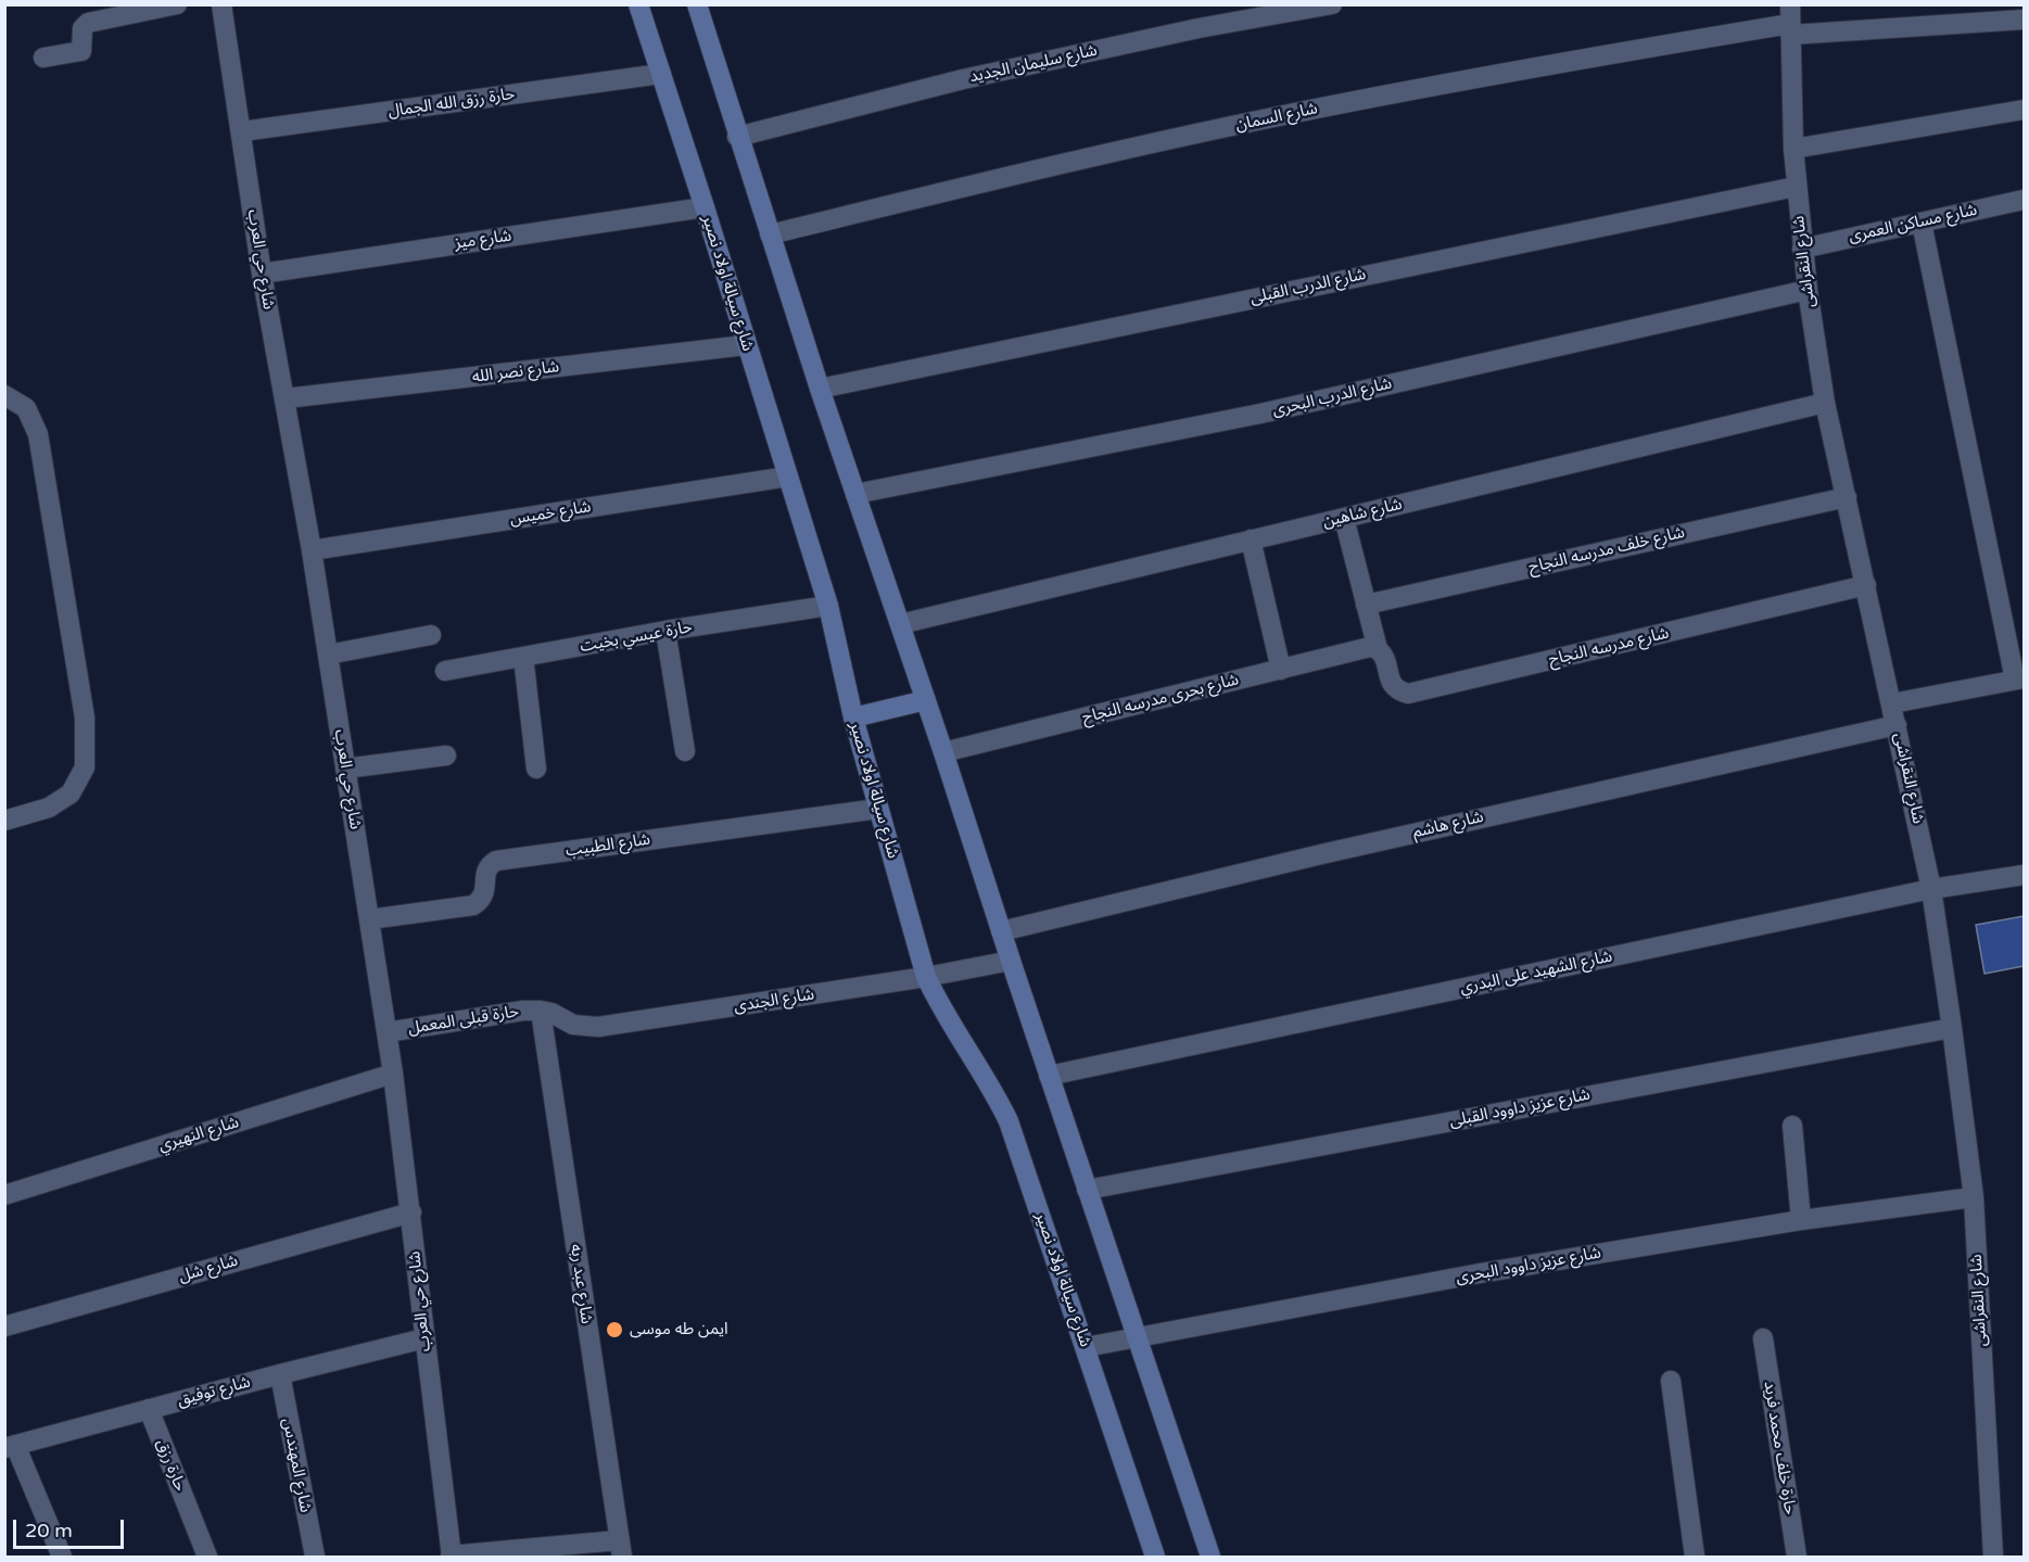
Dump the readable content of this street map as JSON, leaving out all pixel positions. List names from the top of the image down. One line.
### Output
{"streets":{"main road":["شارع سيالة اولاد نصير"],"street":["شارع سليمان الجديد","حارة رزق الله الجمال","شارع السمان","شارع مساكن العمرى","شارع ميز","شارع حي العرب","شارع النقراشى","شارع الدرب القبلى","شارع نصر الله","شارع الدرب البحرى","شارع خميس","شارع شاهين","شارع خلف مدرسه النجاح","حارة عيسي بخيت","شارع مدرسه النجاح","شارع بحرى مدرسه النجاح","شارع هاشم","شارع الطبيب","شارع الشهيد على البدري","شارع الجندى","حارة قبلى المعمل","شارع عزيز داوود القبلى","شارع النهيري","شارع عزيز داوود البحرى","شارع شل","شارع عبد ربه","شارع توفيق","حارة خلف محمد فريد","حارة رزق","شارع المهندس"]},"crossings":[["حارة رزق الله الجمال","شارع حي العرب"],["حارة رزق الله الجمال","شارع سيالة اولاد نصير"],["شارع السمان","شارع النقراشى"],["شارع مساكن العمرى","شارع النقراشى"],["شارع ميز","شارع حي العرب"],["شارع ميز","شارع سيالة اولاد نصير"],["شارع حي العرب","شارع نصر الله"],["شارع حي العرب","شارع خميس"],["شارع حي العرب","شارع الطبيب"],["شارع حي العرب","حارة قبلى المعمل"],["شارع حي العرب","شارع النهيري"],["شارع حي العرب","شارع شل"],["شارع حي العرب","شارع توفيق"],["شارع النقراشى","شارع الدرب القبلى"],["شارع النقراشى","شارع الدرب البحرى"],["شارع النقراشى","شارع شاهين"],["شارع النقراشى","شارع خلف مدرسه النجاح"],["شارع النقراشى","شارع مدرسه النجاح"],["شارع النقراشى","شارع هاشم"],["شارع النقراشى","شارع الشهيد على البدري"],["شارع النقراشى","شارع عزيز داوود القبلى"],["شارع النقراشى","شارع عزيز داوود البحرى"],["شارع سيالة اولاد نصير","شارع نصر الله"],["شارع سيالة اولاد نصير","شارع خميس"],["شارع سيالة اولاد نصير","حارة عيسي بخيت"],["شارع سيالة اولاد نصير","شارع الطبيب"],["شارع سيالة اولاد نصير","شارع الجندى"],["شارع سيالة اولاد نصير","شارع عزيز داوود البحرى"],["شارع شاهين","شارع مدرسه النجاح"],["شارع خلف مدرسه النجاح","شارع مدرسه النجاح"],["شارع مدرسه النجاح","شارع بحرى مدرسه النجاح"],["شارع الجندى","حارة قبلى المعمل"],["شارع الجندى","شارع عبد ربه"],["حارة قبلى المعمل","شارع عبد ربه"],["شارع توفيق","حارة رزق"],["شارع توفيق","شارع المهندس"]],"places":["ايمن طه موسى"],"scale_bar":"20 m"}
